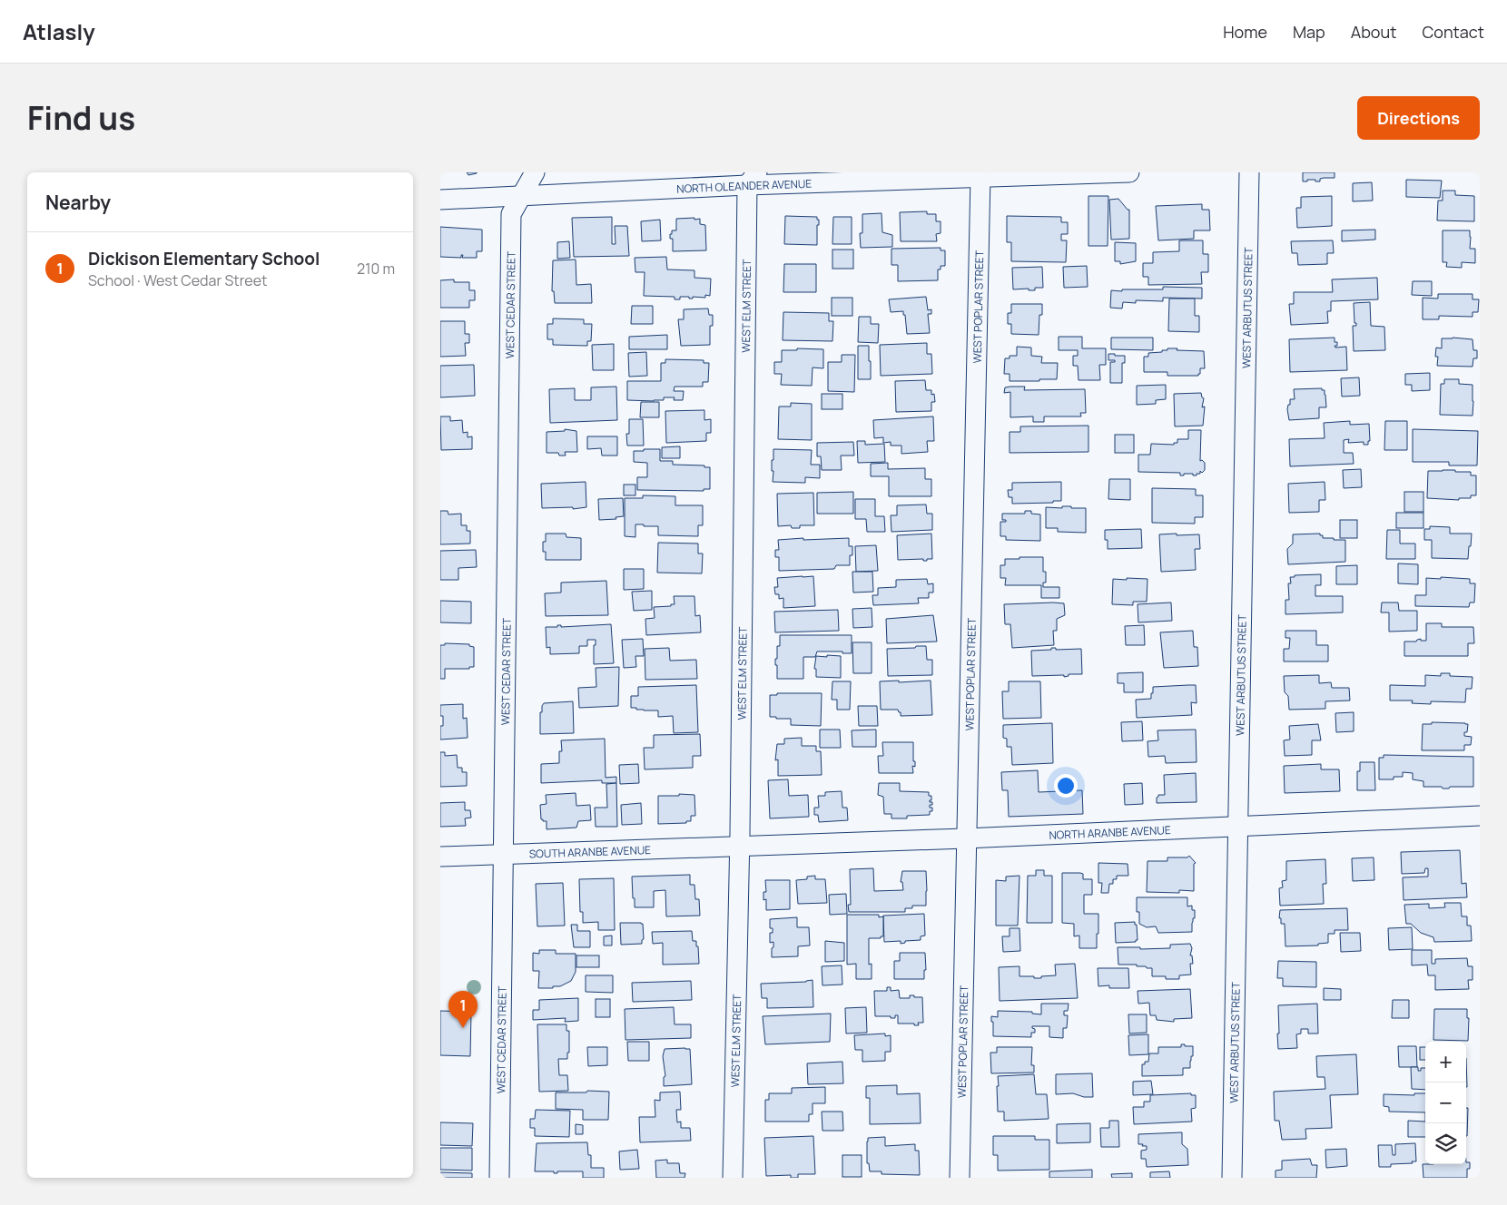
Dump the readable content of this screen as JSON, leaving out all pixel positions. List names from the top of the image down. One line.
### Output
{"streets":{"street":["NORTH OLEANDER AVENUE","WEST CEDAR STREET","WEST ELM STREET","WEST POPLAR STREET","WEST ARBUTUS STREET","NORTH ARANBE AVENUE","SOUTH ARANBE AVENUE"]},"crossings":[["NORTH OLEANDER AVENUE","WEST CEDAR STREET"],["NORTH OLEANDER AVENUE","WEST ELM STREET"],["NORTH OLEANDER AVENUE","WEST POPLAR STREET"],["WEST CEDAR STREET","SOUTH ARANBE AVENUE"],["WEST ELM STREET","NORTH ARANBE AVENUE"],["WEST ELM STREET","SOUTH ARANBE AVENUE"],["WEST POPLAR STREET","NORTH ARANBE AVENUE"],["WEST ARBUTUS STREET","NORTH ARANBE AVENUE"],["NORTH ARANBE AVENUE","SOUTH ARANBE AVENUE"]],"page":{"header":"Atlasly","nav":["Home","Map","About","Contact"],"title":"Find us","buttons":"Directions","heading":"Nearby","list":[{"mark":"1","name":"Dickison Elementary School","note":"School · West Cedar Street","value":"210 m"}],"pins":"1","map_buttons":["+","−"]}}
